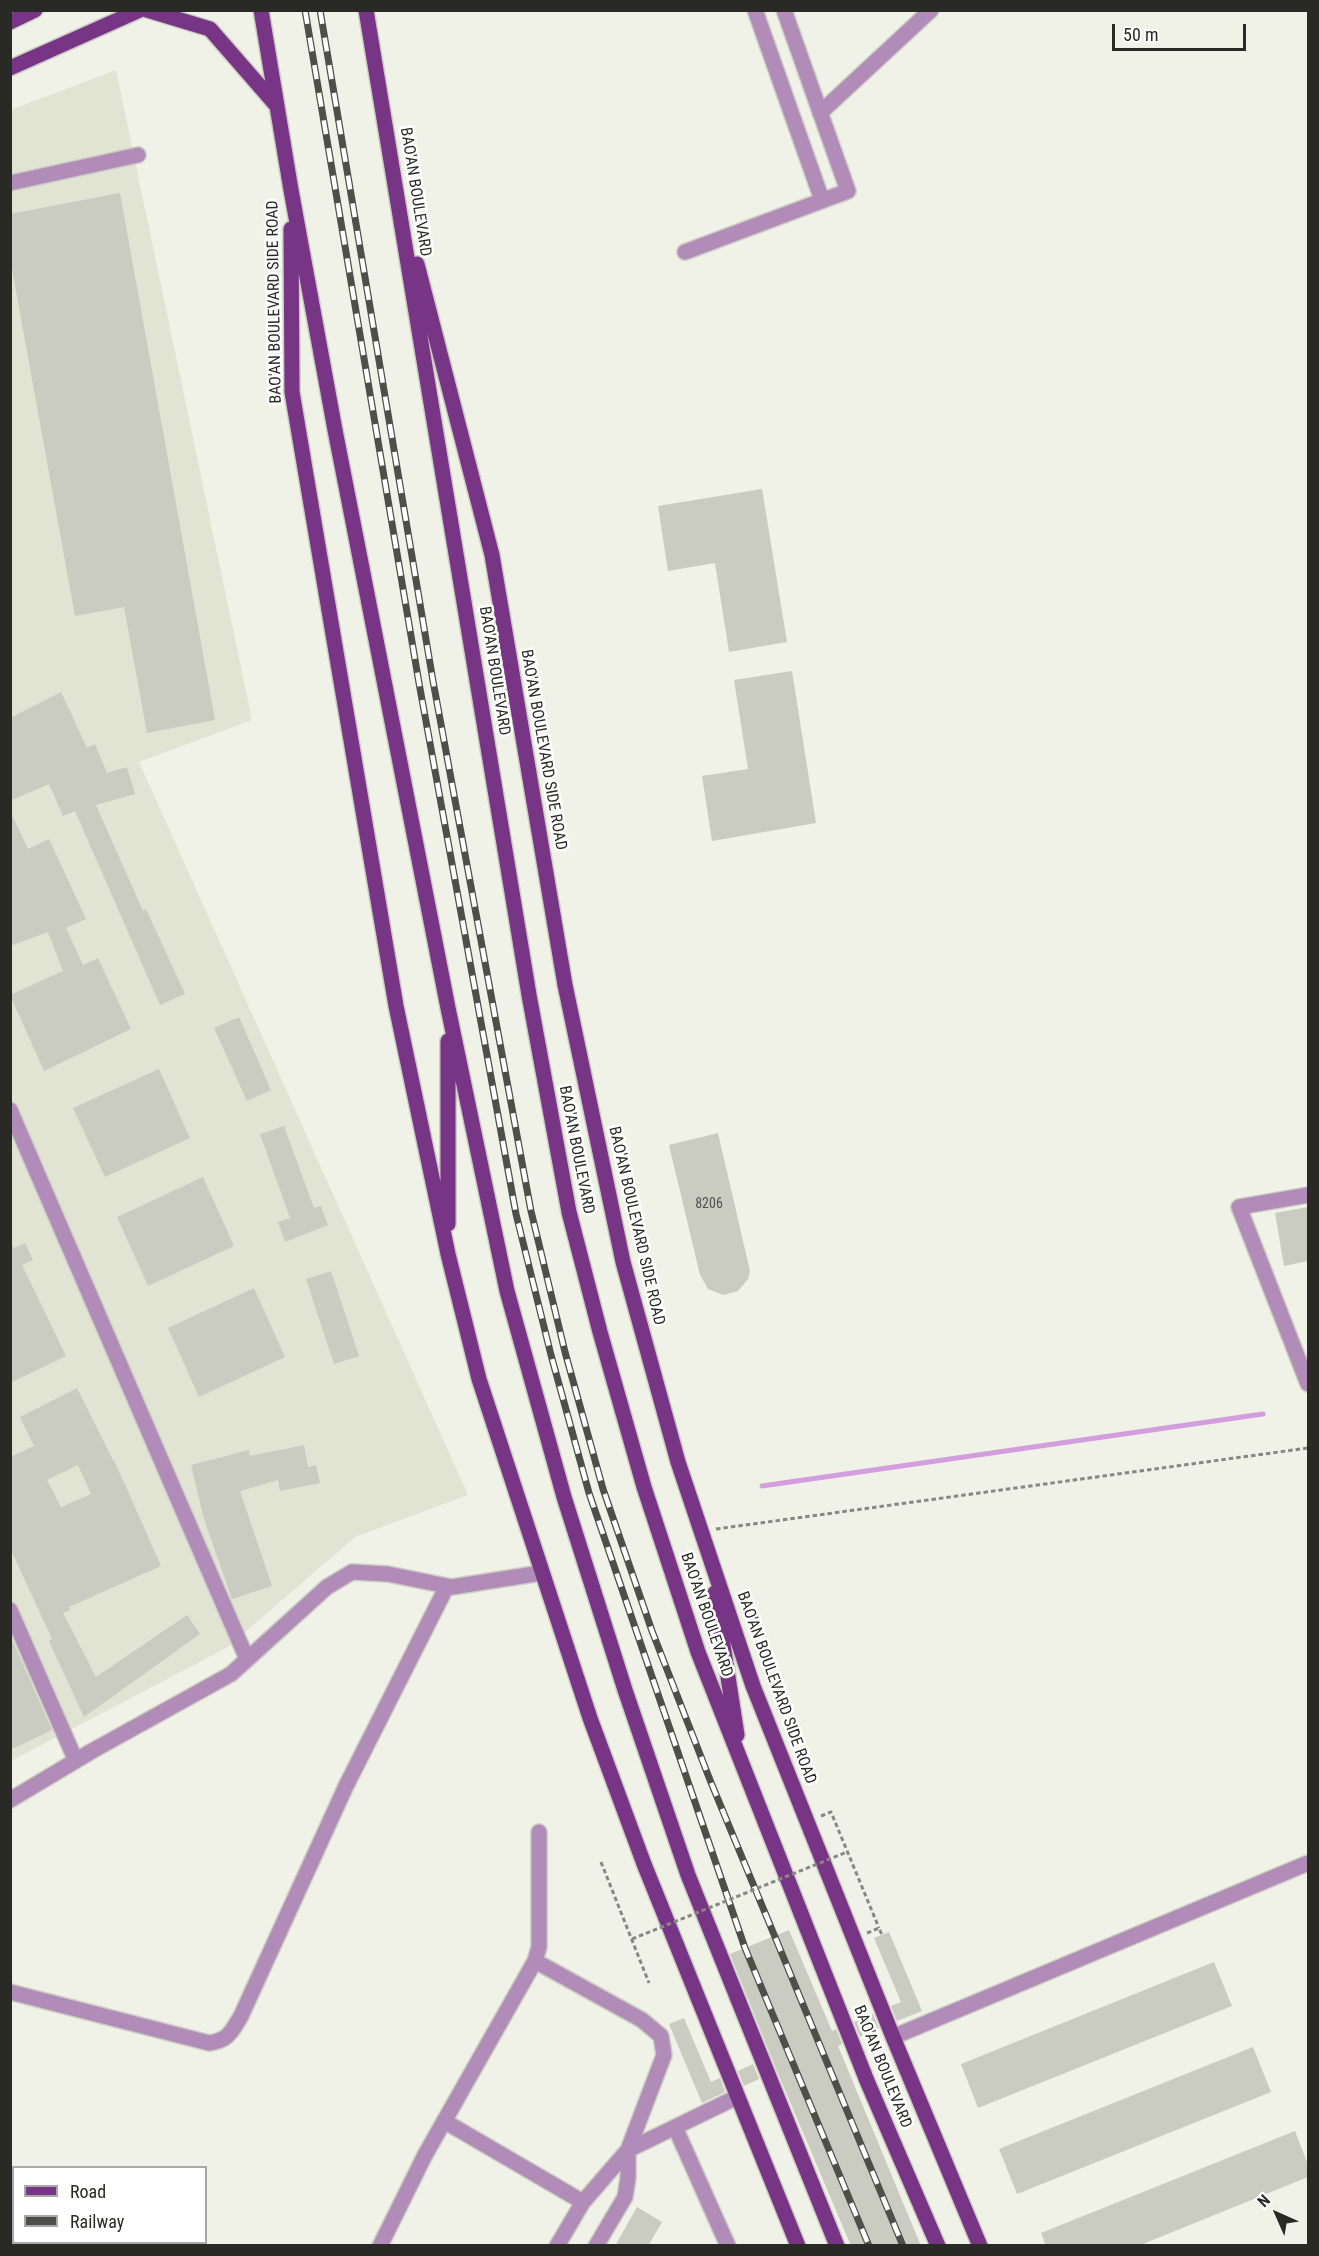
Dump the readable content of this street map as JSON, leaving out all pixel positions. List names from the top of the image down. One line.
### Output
{"streets":{"main road":["BAO'AN BOULEVARD","BAO'AN BOULEVARD SIDE ROAD"]},"crossings":[["BAO'AN BOULEVARD","BAO'AN BOULEVARD SIDE ROAD"]],"house_numbers":["8206"],"legend":["Road","Railway"],"scale_bar":"50 m","north":"top left"}
